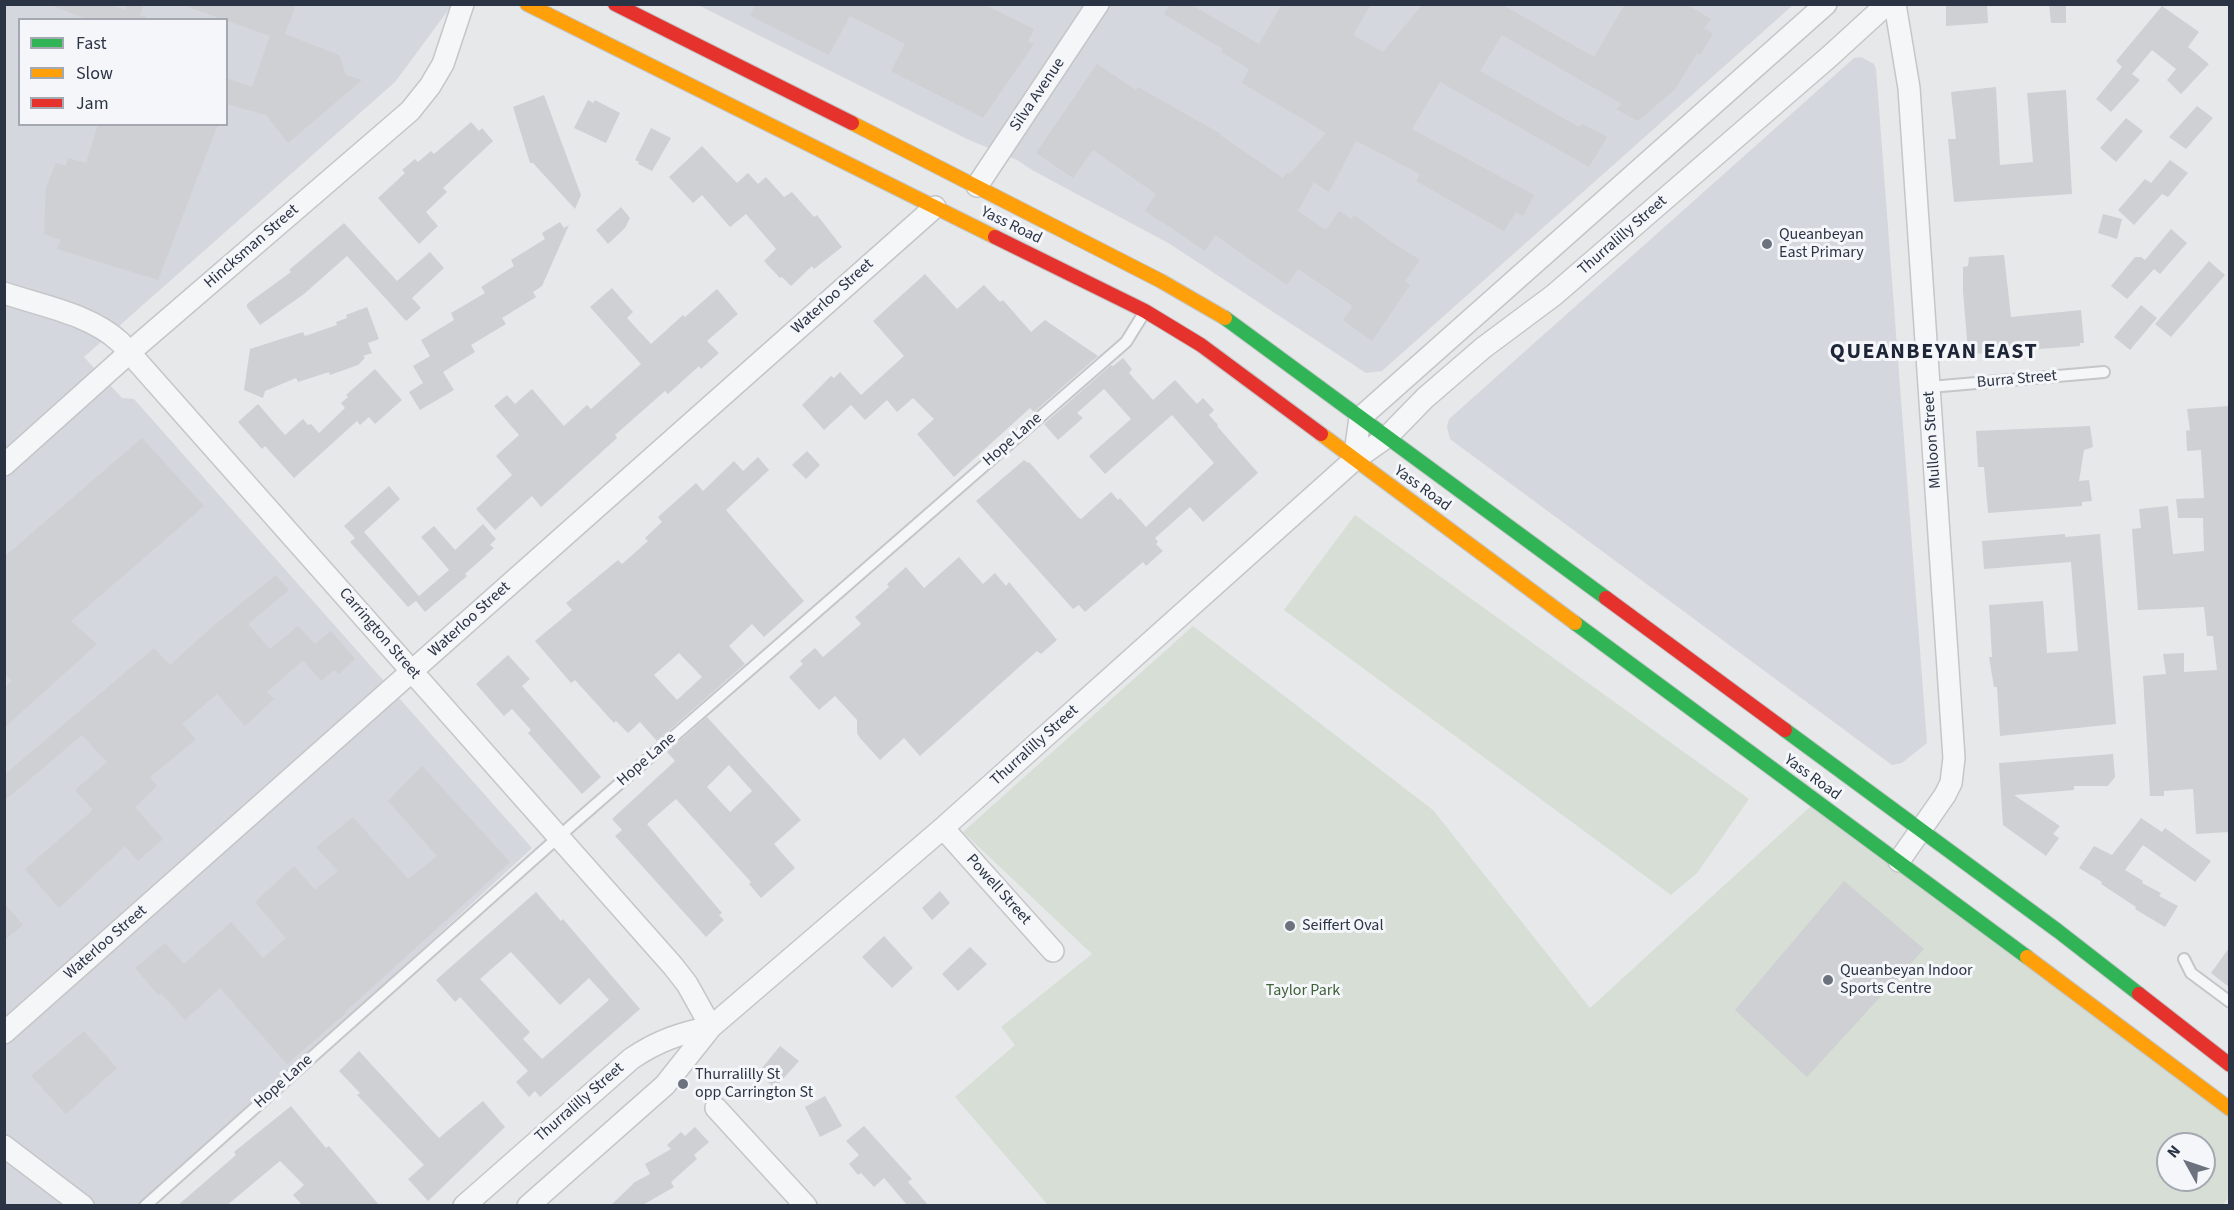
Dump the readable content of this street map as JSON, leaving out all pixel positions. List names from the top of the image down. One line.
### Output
{"streets":{"main road":["Yass Road"],"street":["Silva Avenue","Thurralilly Street","Hincksman Street","Waterloo Street","Mulloon Street","Carrington Street","Powell Street"],"lane":["Burra Street","Hope Lane"]},"crossings":[["Silva Avenue","Yass Road"],["Yass Road","Thurralilly Street"],["Yass Road","Waterloo Street"],["Yass Road","Hope Lane"],["Yass Road","Mulloon Street"],["Thurralilly Street","Carrington Street"],["Thurralilly Street","Powell Street"],["Hincksman Street","Carrington Street"],["Waterloo Street","Carrington Street"],["Burra Street","Mulloon Street"],["Hope Lane","Carrington Street"]],"districts":["QUEANBEYAN EAST"],"parks":["Taylor Park"],"places":["Queanbeyan East Primary","Seiffert Oval","Queanbeyan Indoor Sports Centre","Thurralilly St opp Carrington St"],"legend":["Fast","Slow","Jam"],"north":"top left"}
